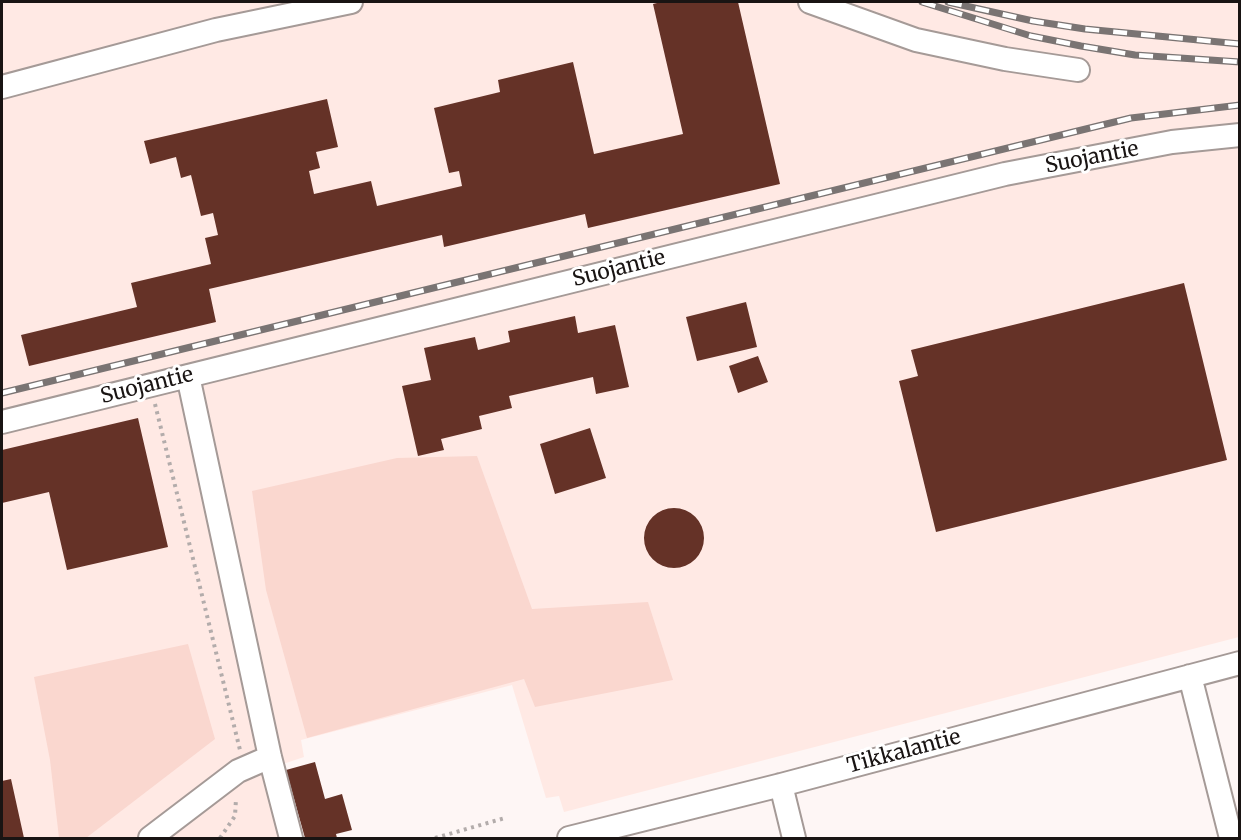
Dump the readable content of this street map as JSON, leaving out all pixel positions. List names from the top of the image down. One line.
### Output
{"streets":{"street":["Suojantie","Tikkalantie"]}}
